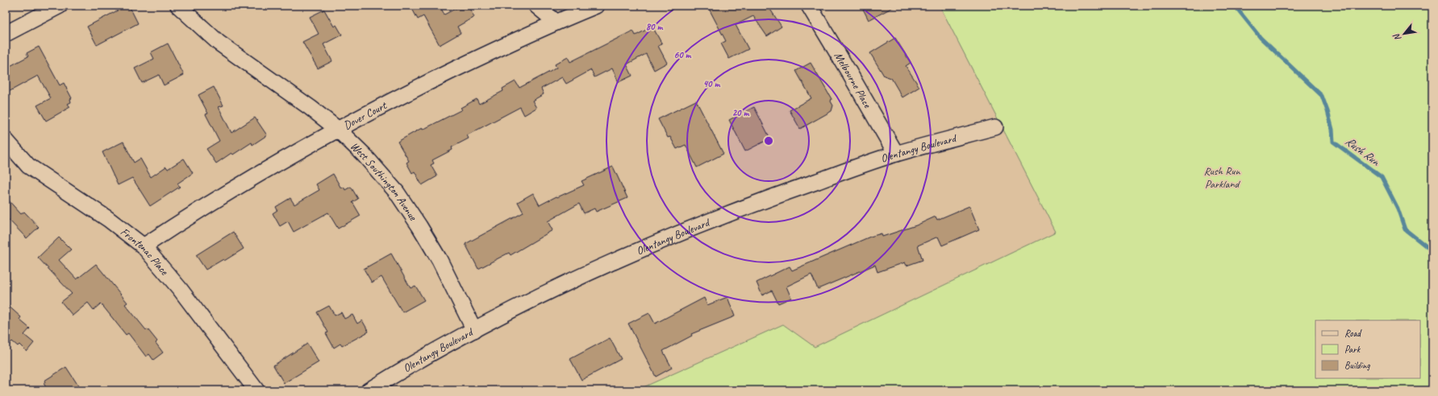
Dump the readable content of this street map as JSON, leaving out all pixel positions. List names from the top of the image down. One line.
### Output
{"streets":{"street":["Melbourne Place","Dover Court","Olentangy Boulevard","West Southington Avenue","Frontenac Place"]},"crossings":[["Melbourne Place","Olentangy Boulevard"],["Dover Court","West Southington Avenue"],["Dover Court","Frontenac Place"],["Olentangy Boulevard","West Southington Avenue"]],"water":["Rush Run"],"parks":["Rush Run Parkland"],"legend":["Road","Park","Building"],"north":"bottom left","rings":["80 m","60 m","40 m","20 m"]}
